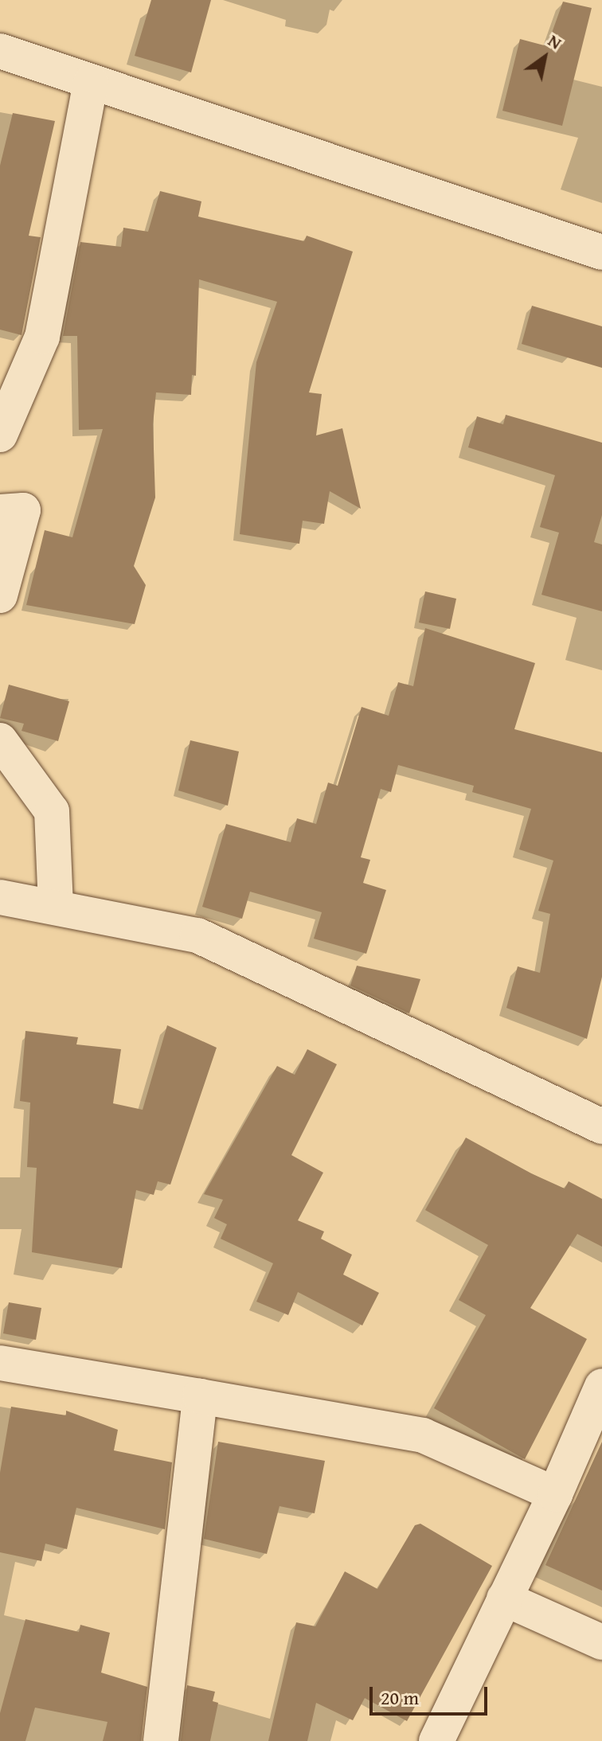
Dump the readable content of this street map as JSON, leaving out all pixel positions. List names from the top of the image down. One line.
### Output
{"scale_bar":"20 m","north":"top right"}
